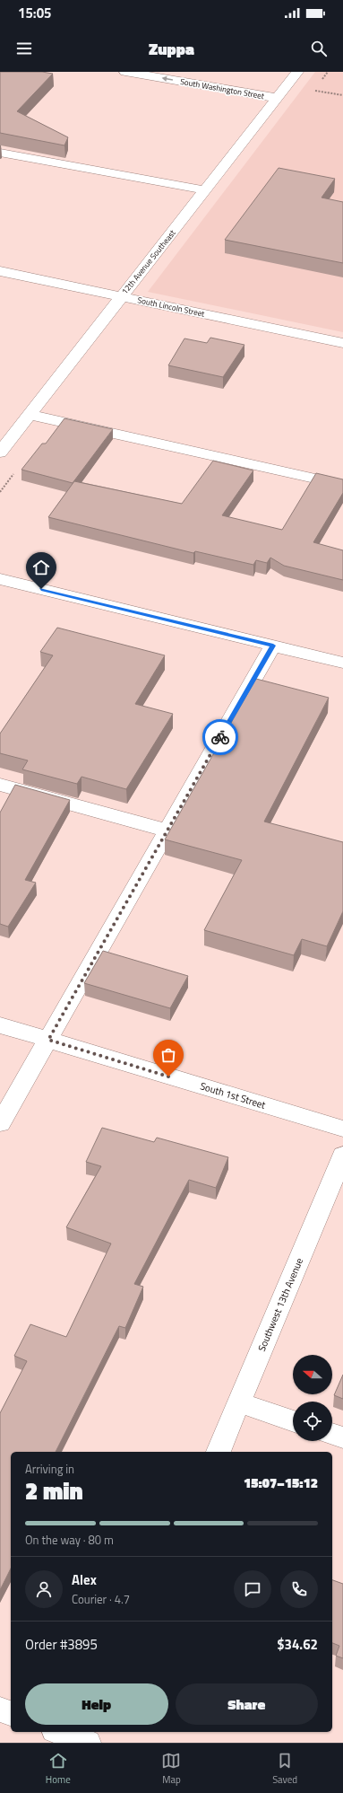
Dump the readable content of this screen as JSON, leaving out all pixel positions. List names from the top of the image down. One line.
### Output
{"streets":{"street":["South Washington Street","12th Avenue Southeast","South Lincoln Street","South 1st Street","Southwest 13th Avenue"]},"crossings":[["South Washington Street","12th Avenue Southeast"],["12th Avenue Southeast","South Lincoln Street"]],"north":"left","page":{"status":"15:05","header":"Zuppa","heading":["2 min","Arriving in","15:07–15:12"],"panel":["Alex","Courier · 4.7","Order #3895","$34.62"],"bar":"On the way · 80 m","buttons":["Help","Share"],"tabs":["Home","Map","Saved"]}}
